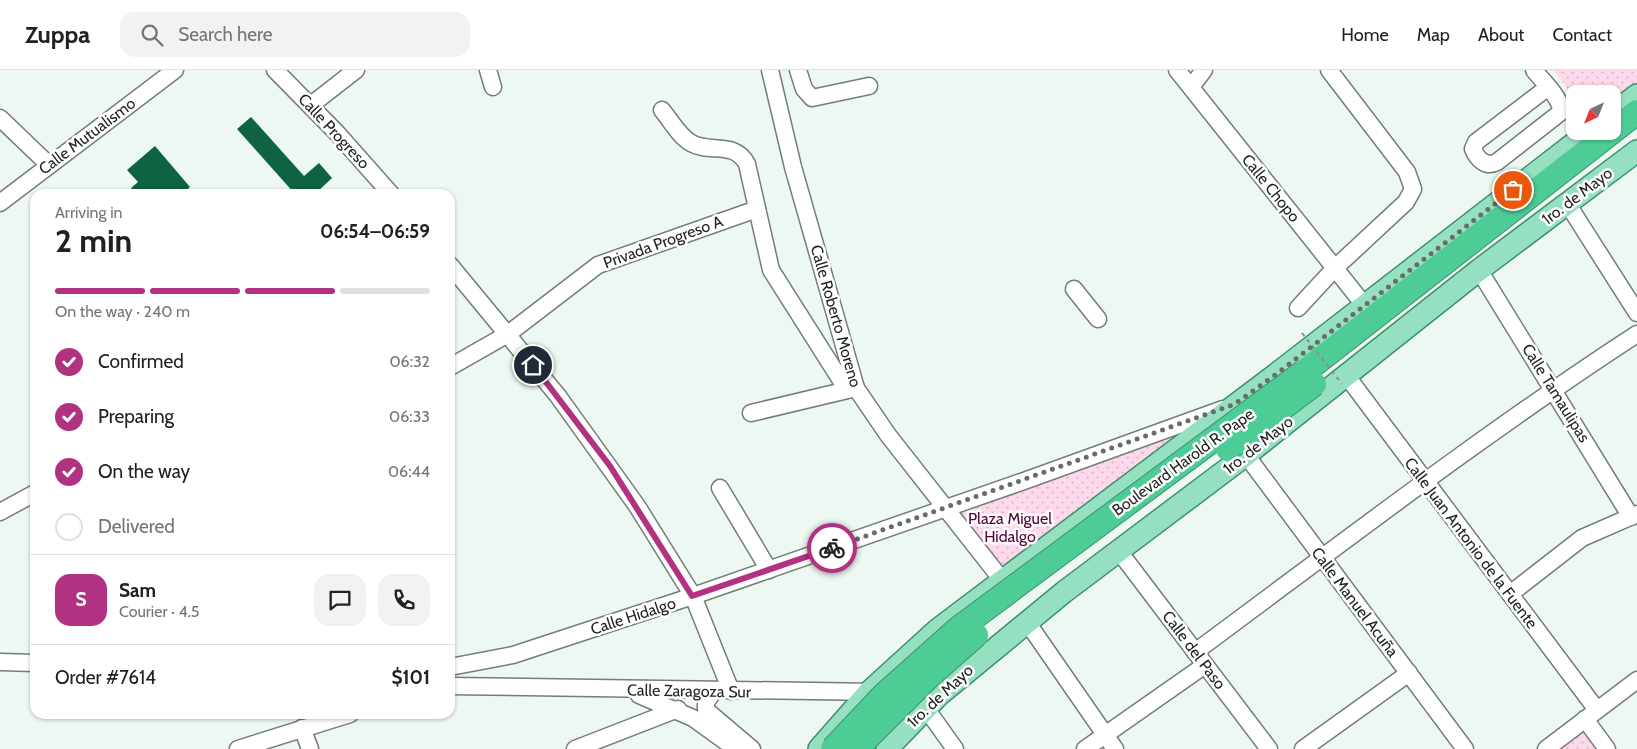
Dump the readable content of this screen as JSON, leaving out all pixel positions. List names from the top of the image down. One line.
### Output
{"streets":{"highway":["Boulevard Harold R. Pape"],"main road":["1ro. de Mayo"],"street":["Calle Progreso","Calle Mutualismo","Calle Chopo","Privada Progreso A","Calle Roberto Moreno","Calle Tamaulipas","Calle Juan Antonio de la Fuente","Calle Manuel Acuña","Calle Hidalgo","Calle del Paso","Calle Zaragoza Sur"]},"crossings":[["1ro. de Mayo","Calle Tamaulipas"],["1ro. de Mayo","Calle Juan Antonio de la Fuente"],["1ro. de Mayo","Calle Manuel Acuña"],["1ro. de Mayo","Calle del Paso"],["1ro. de Mayo","Calle Zaragoza Sur"],["Calle Roberto Moreno","Calle Hidalgo"]],"parks":["Plaza Miguel Hidalgo"],"north":"bottom left","page":{"header":"Zuppa","search":"Search here","nav":["Home","Map","About","Contact"],"heading":["2 min","Arriving in","06:54–06:59"],"panel":["Sam","Courier · 4.5","Order #7614","$101"],"bar":"On the way · 240 m","list":[["Confirmed","06:32"],["Preparing","06:33"],["On the way","06:44"],"Delivered"],"round":"S"}}
